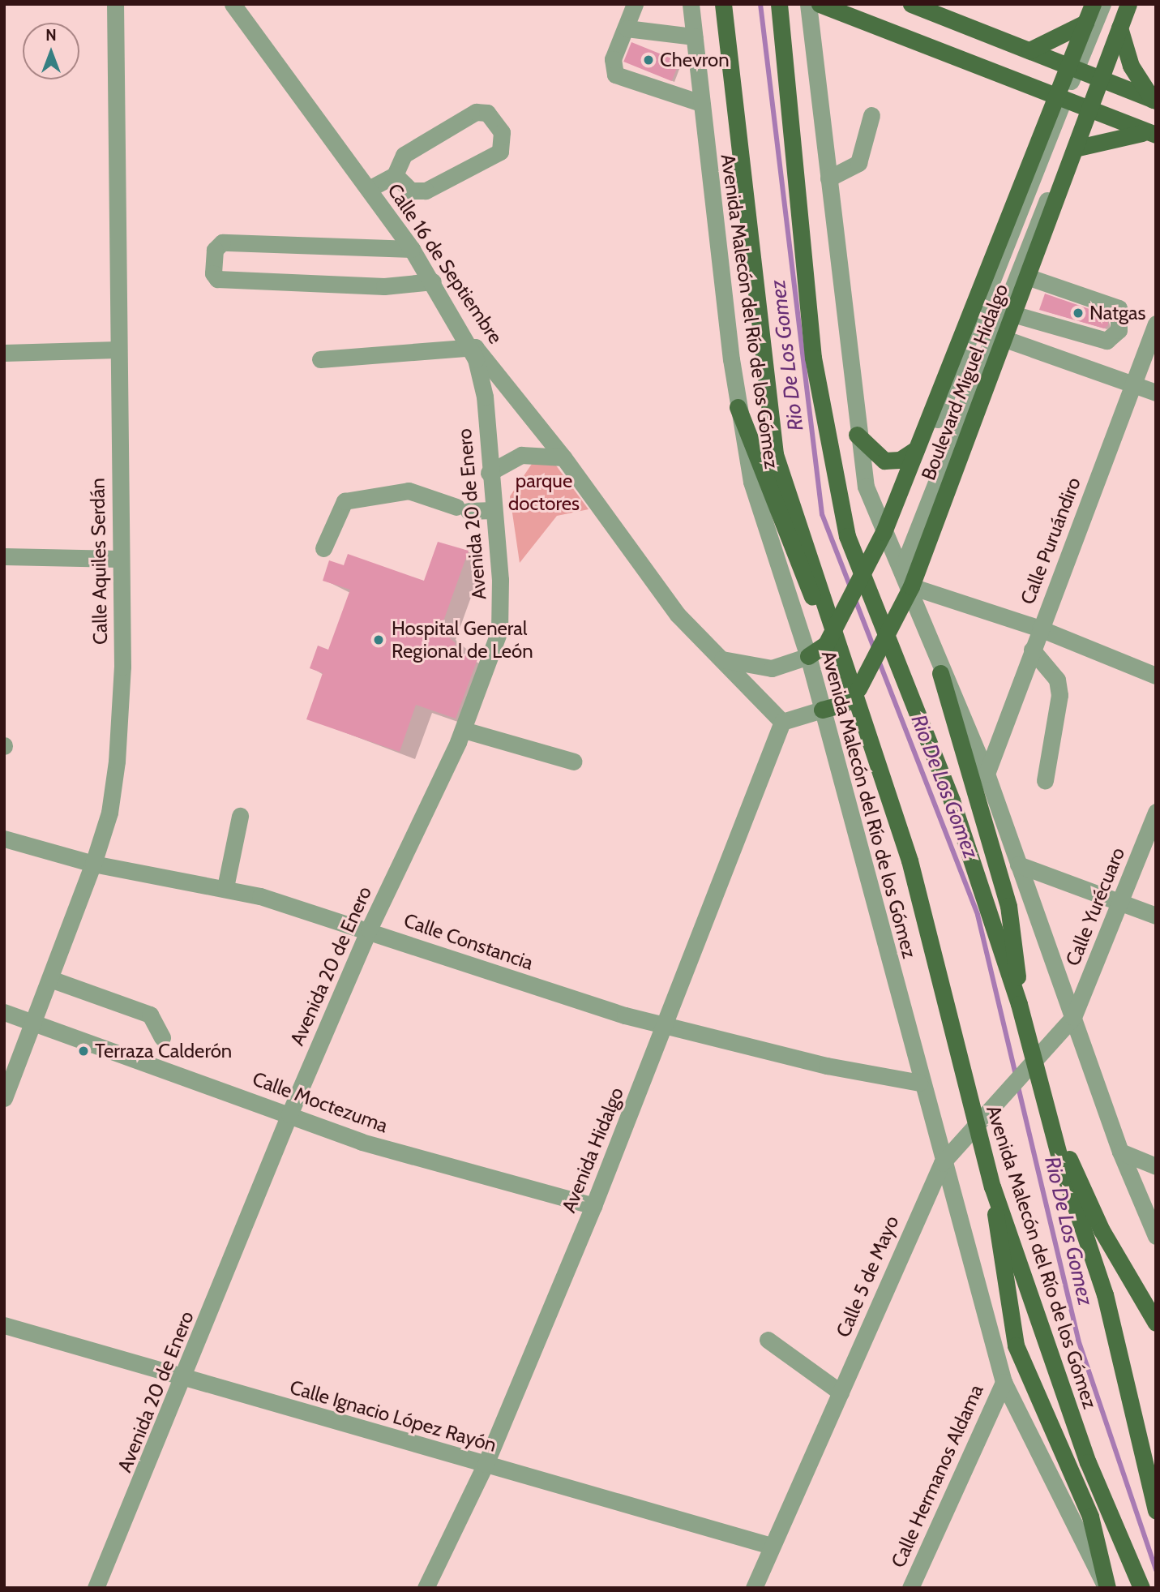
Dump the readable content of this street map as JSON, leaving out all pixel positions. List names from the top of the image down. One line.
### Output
{"streets":{"main road":["Avenida Malecón del Río de los Gómez","Boulevard Miguel Hidalgo"],"street":["Calle 16 de Septiembre","Avenida 20 de Enero","Calle Puruándiro","Calle Aquiles Serdán","Calle Yurécuaro","Calle Constancia","Calle Moctezuma","Avenida Hidalgo","Calle 5 de Mayo","Calle Ignacio López Rayón","Calle Hermanos Aldama"]},"crossings":[["Calle 16 de Septiembre","Boulevard Miguel Hidalgo"],["Calle 16 de Septiembre","Avenida 20 de Enero"],["Calle 16 de Septiembre","Avenida Hidalgo"],["Avenida Malecón del Río de los Gómez","Boulevard Miguel Hidalgo"],["Avenida Malecón del Río de los Gómez","Calle Constancia"],["Avenida Malecón del Río de los Gómez","Calle 5 de Mayo"],["Avenida Malecón del Río de los Gómez","Calle Hermanos Aldama"],["Boulevard Miguel Hidalgo","Avenida Hidalgo"],["Avenida 20 de Enero","Calle Constancia"],["Avenida 20 de Enero","Calle Moctezuma"],["Avenida 20 de Enero","Calle Ignacio López Rayón"],["Calle Aquiles Serdán","Calle Constancia"],["Calle Aquiles Serdán","Calle Moctezuma"],["Calle Yurécuaro","Calle 5 de Mayo"],["Calle Constancia","Avenida Hidalgo"],["Calle Moctezuma","Avenida Hidalgo"],["Avenida Hidalgo","Calle Ignacio López Rayón"],["Calle 5 de Mayo","Calle Ignacio López Rayón"]],"water":["Rio De Los Gomez"],"parks":["parque doctores"],"places":["Chevron","Natgas","Hospital General Regional de León","Terraza Calderón"],"north":"top"}
